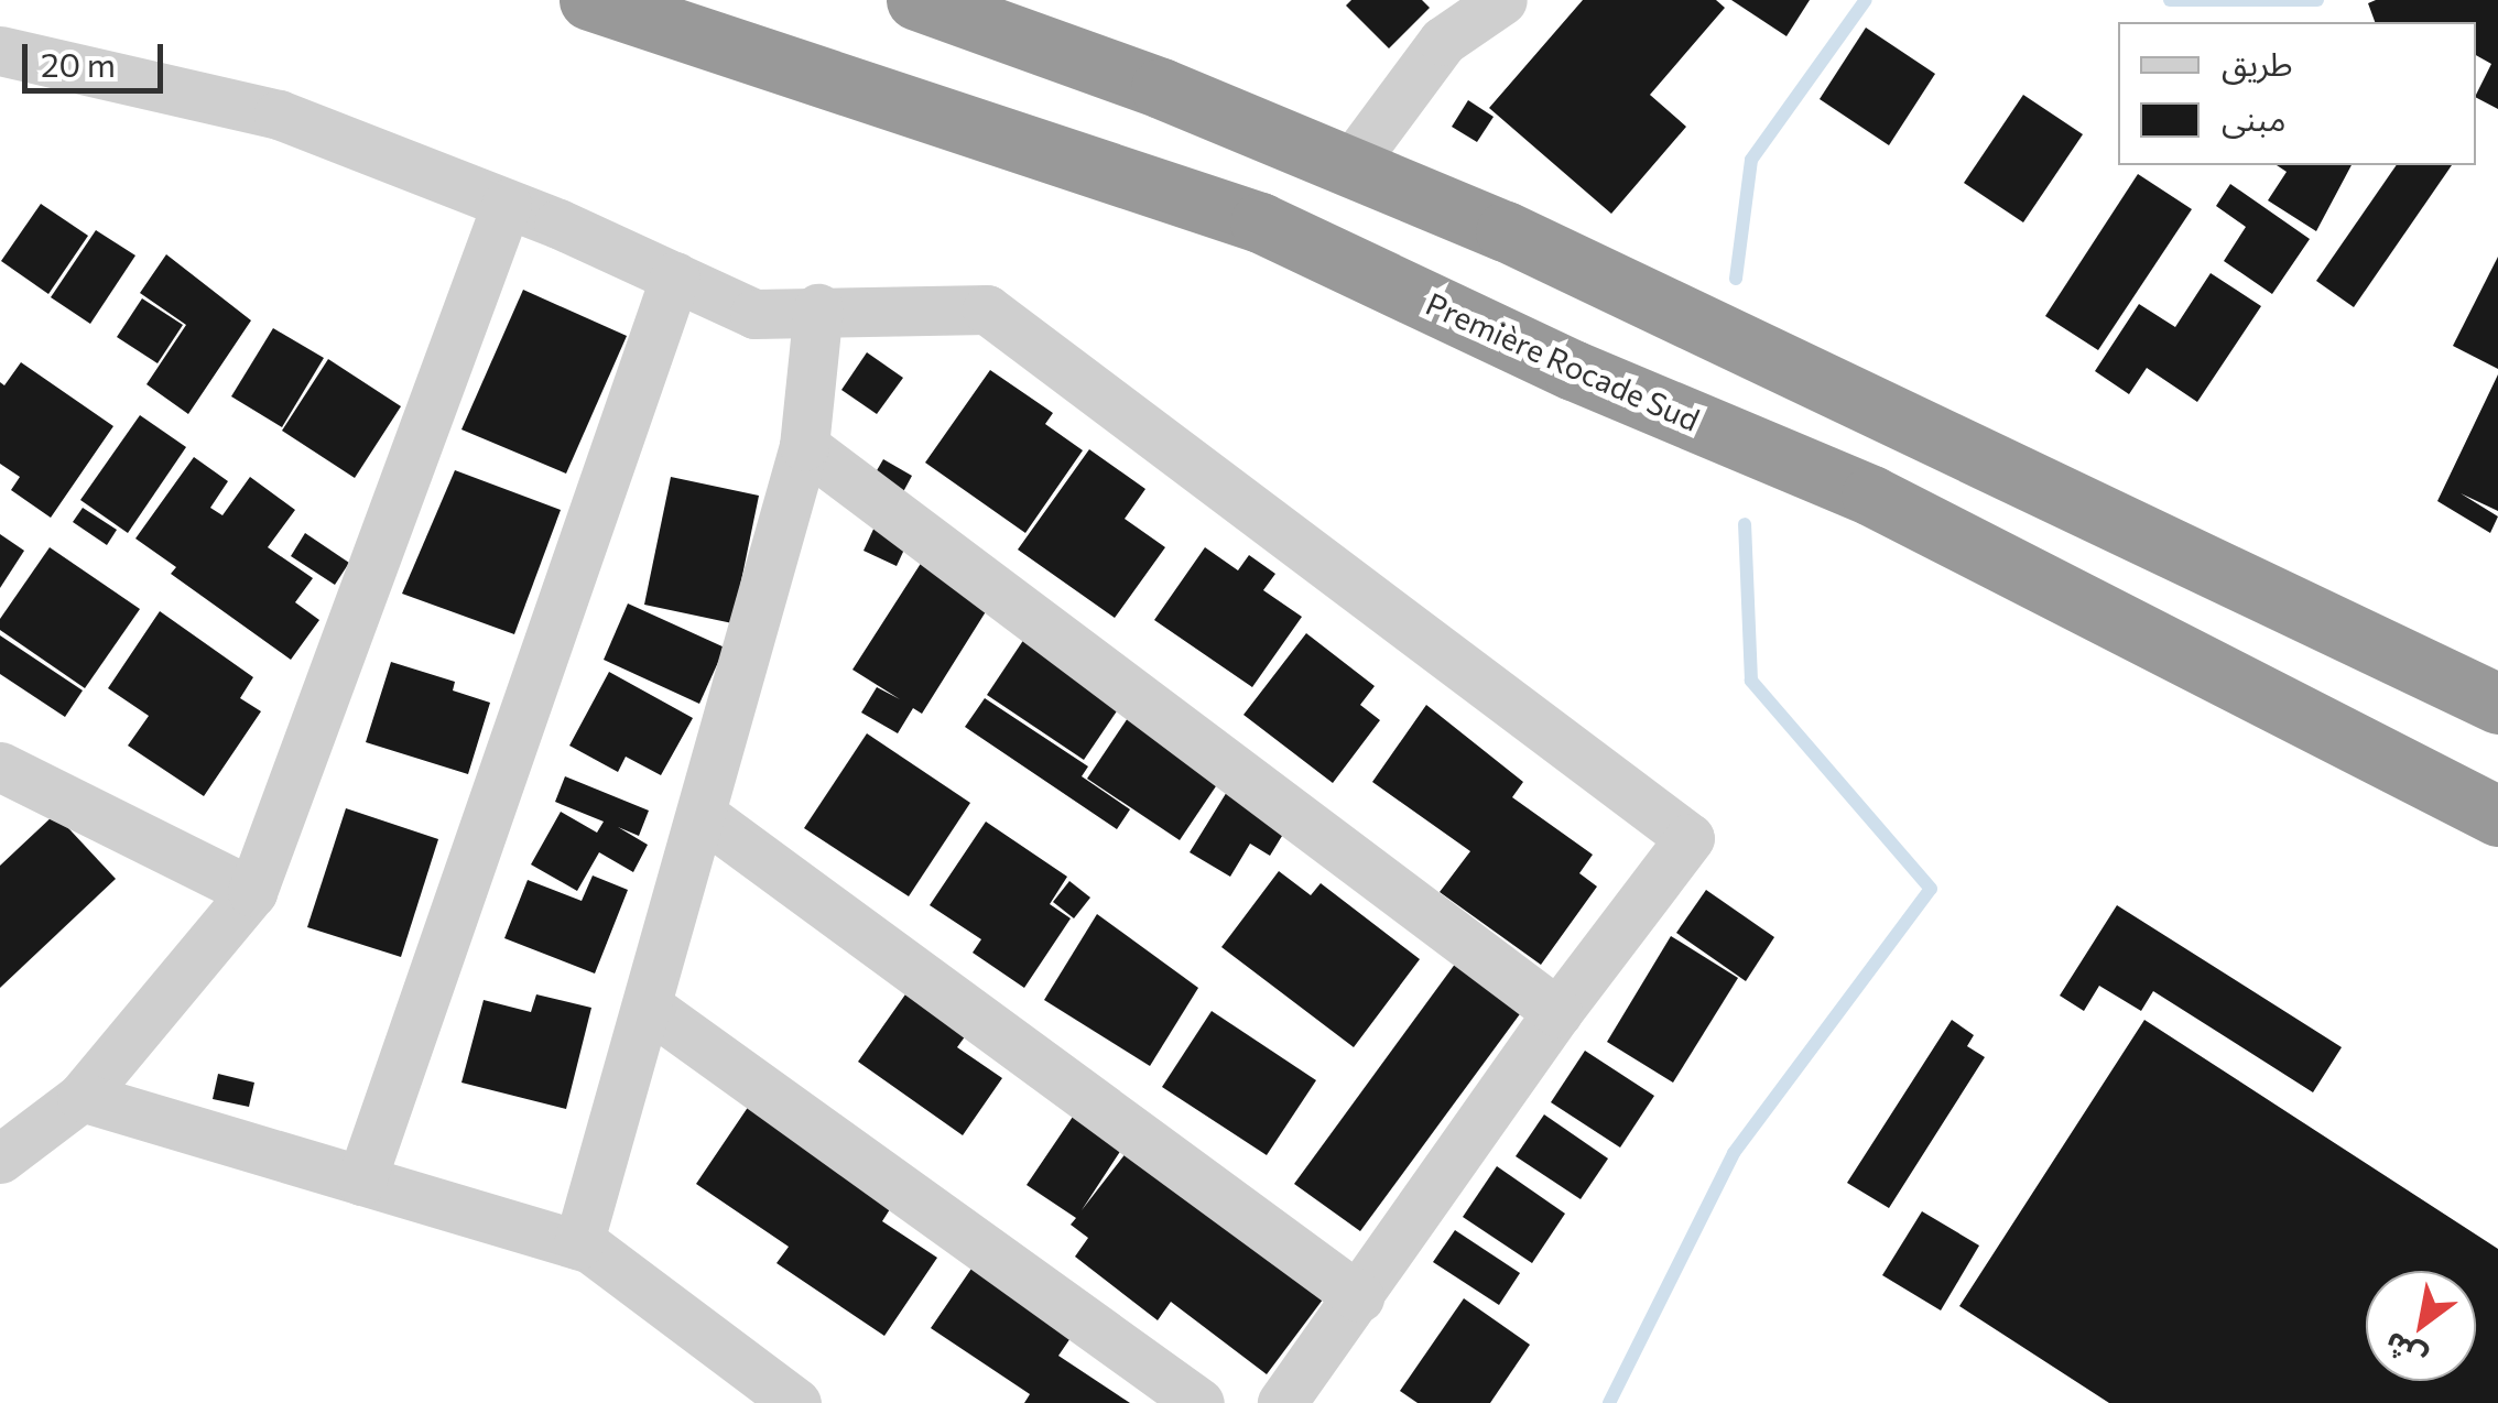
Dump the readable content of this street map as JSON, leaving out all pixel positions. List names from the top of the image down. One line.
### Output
{"streets":{"highway":["Première Rocade Sud"]},"legend":["طريق","مبنى"],"scale_bar":"20 m","north":"bottom left"}
